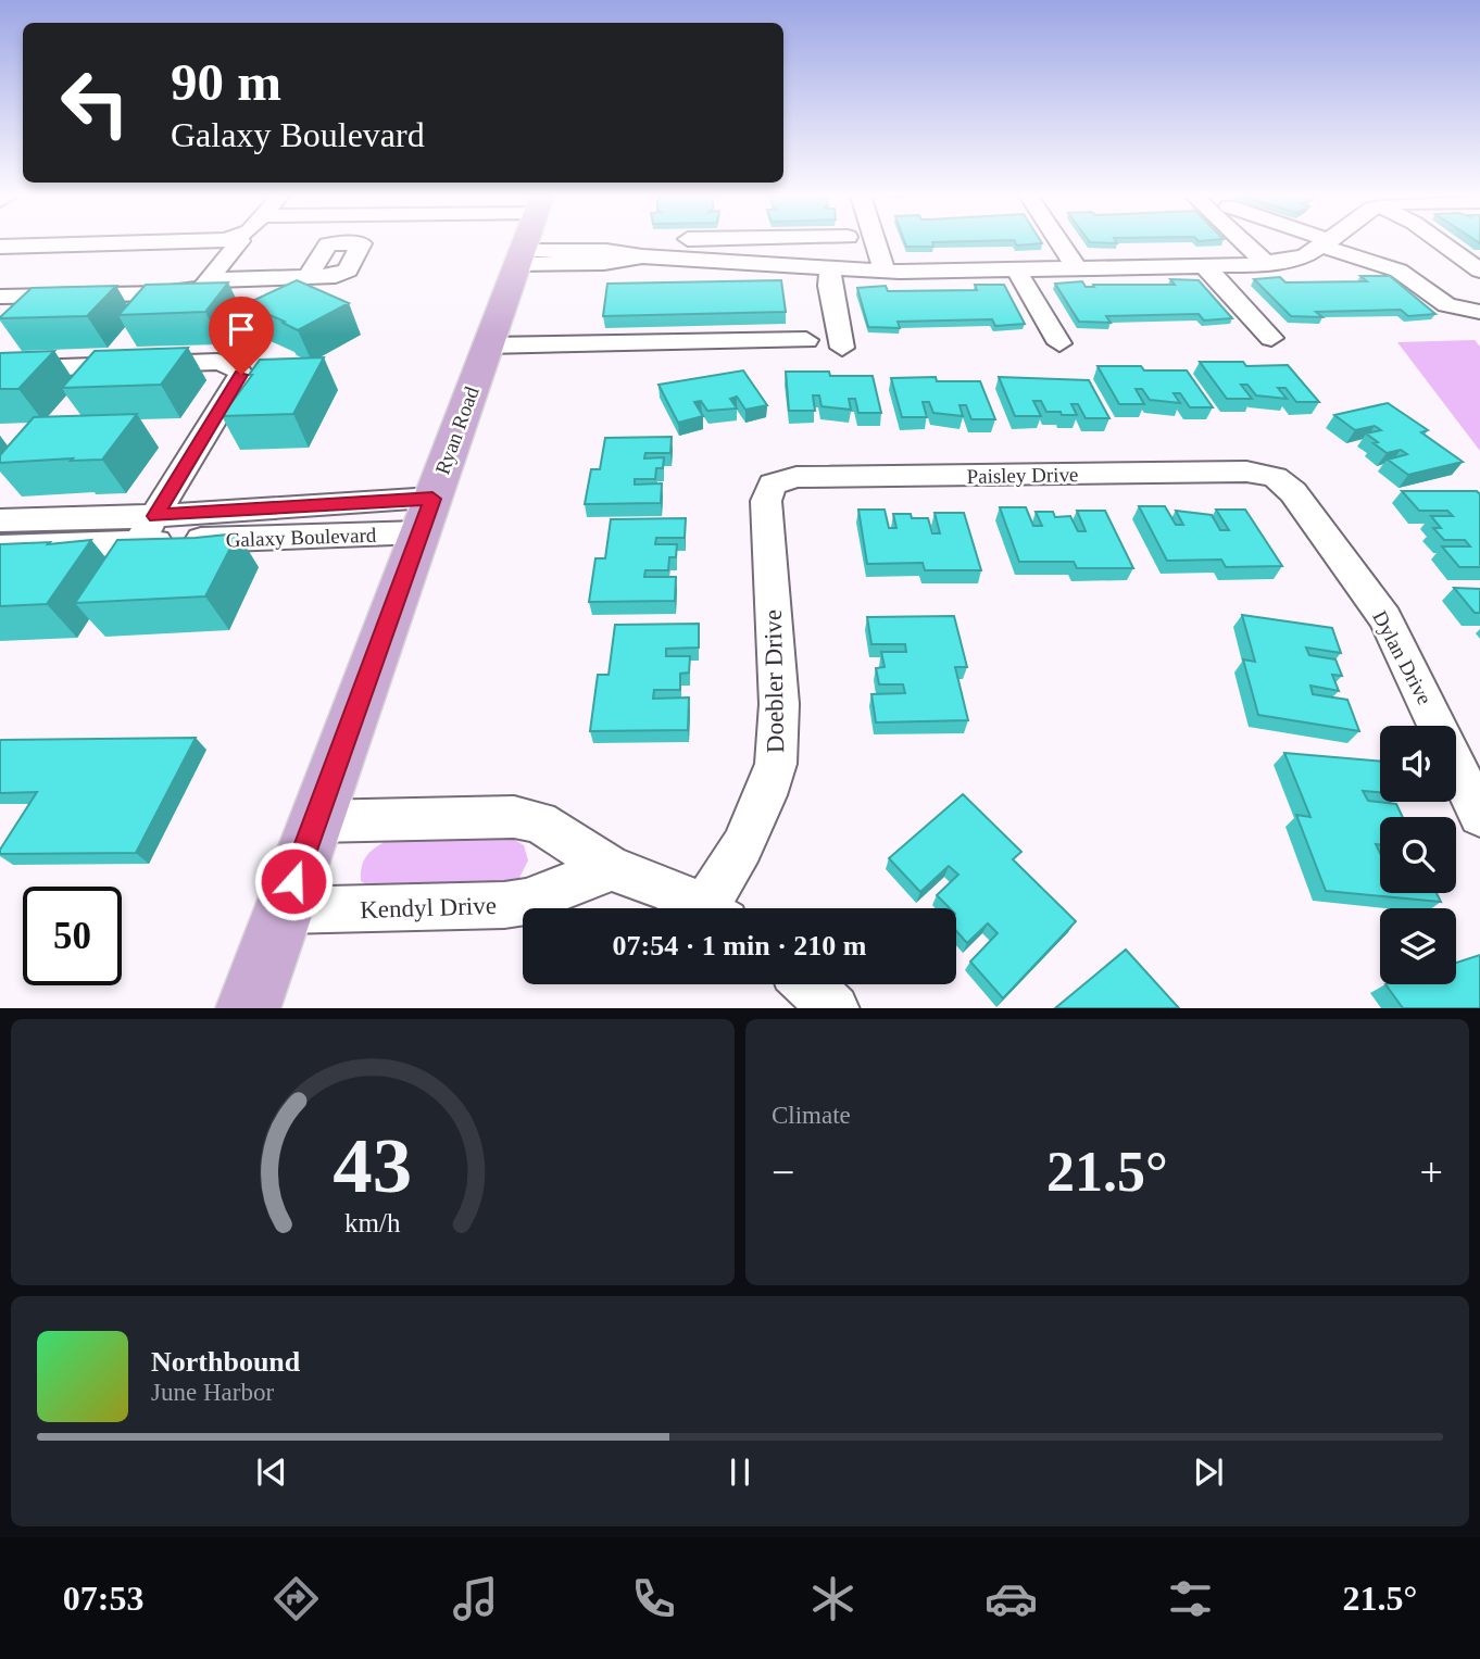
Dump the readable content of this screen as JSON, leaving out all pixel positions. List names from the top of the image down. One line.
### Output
{"streets":{"main road":["Ryan Road"],"street":["Paisley Drive","Galaxy Boulevard","Dylan Drive","Doebler Drive","Kendyl Drive"]},"crossings":[["Ryan Road","Galaxy Boulevard"],["Ryan Road","Kendyl Drive"],["Paisley Drive","Dylan Drive"],["Paisley Drive","Doebler Drive"]],"page":{"turn":["90 m","Galaxy Boulevard"],"limit":"50","trip":"07:54 · 1 min · 210 m","tile":"Climate","heat":["−","21.5°","+"],"song":["Northbound","June Harbor"],"tabs":["07:53","21.5°"],"gauge":["43","km/h"]}}
